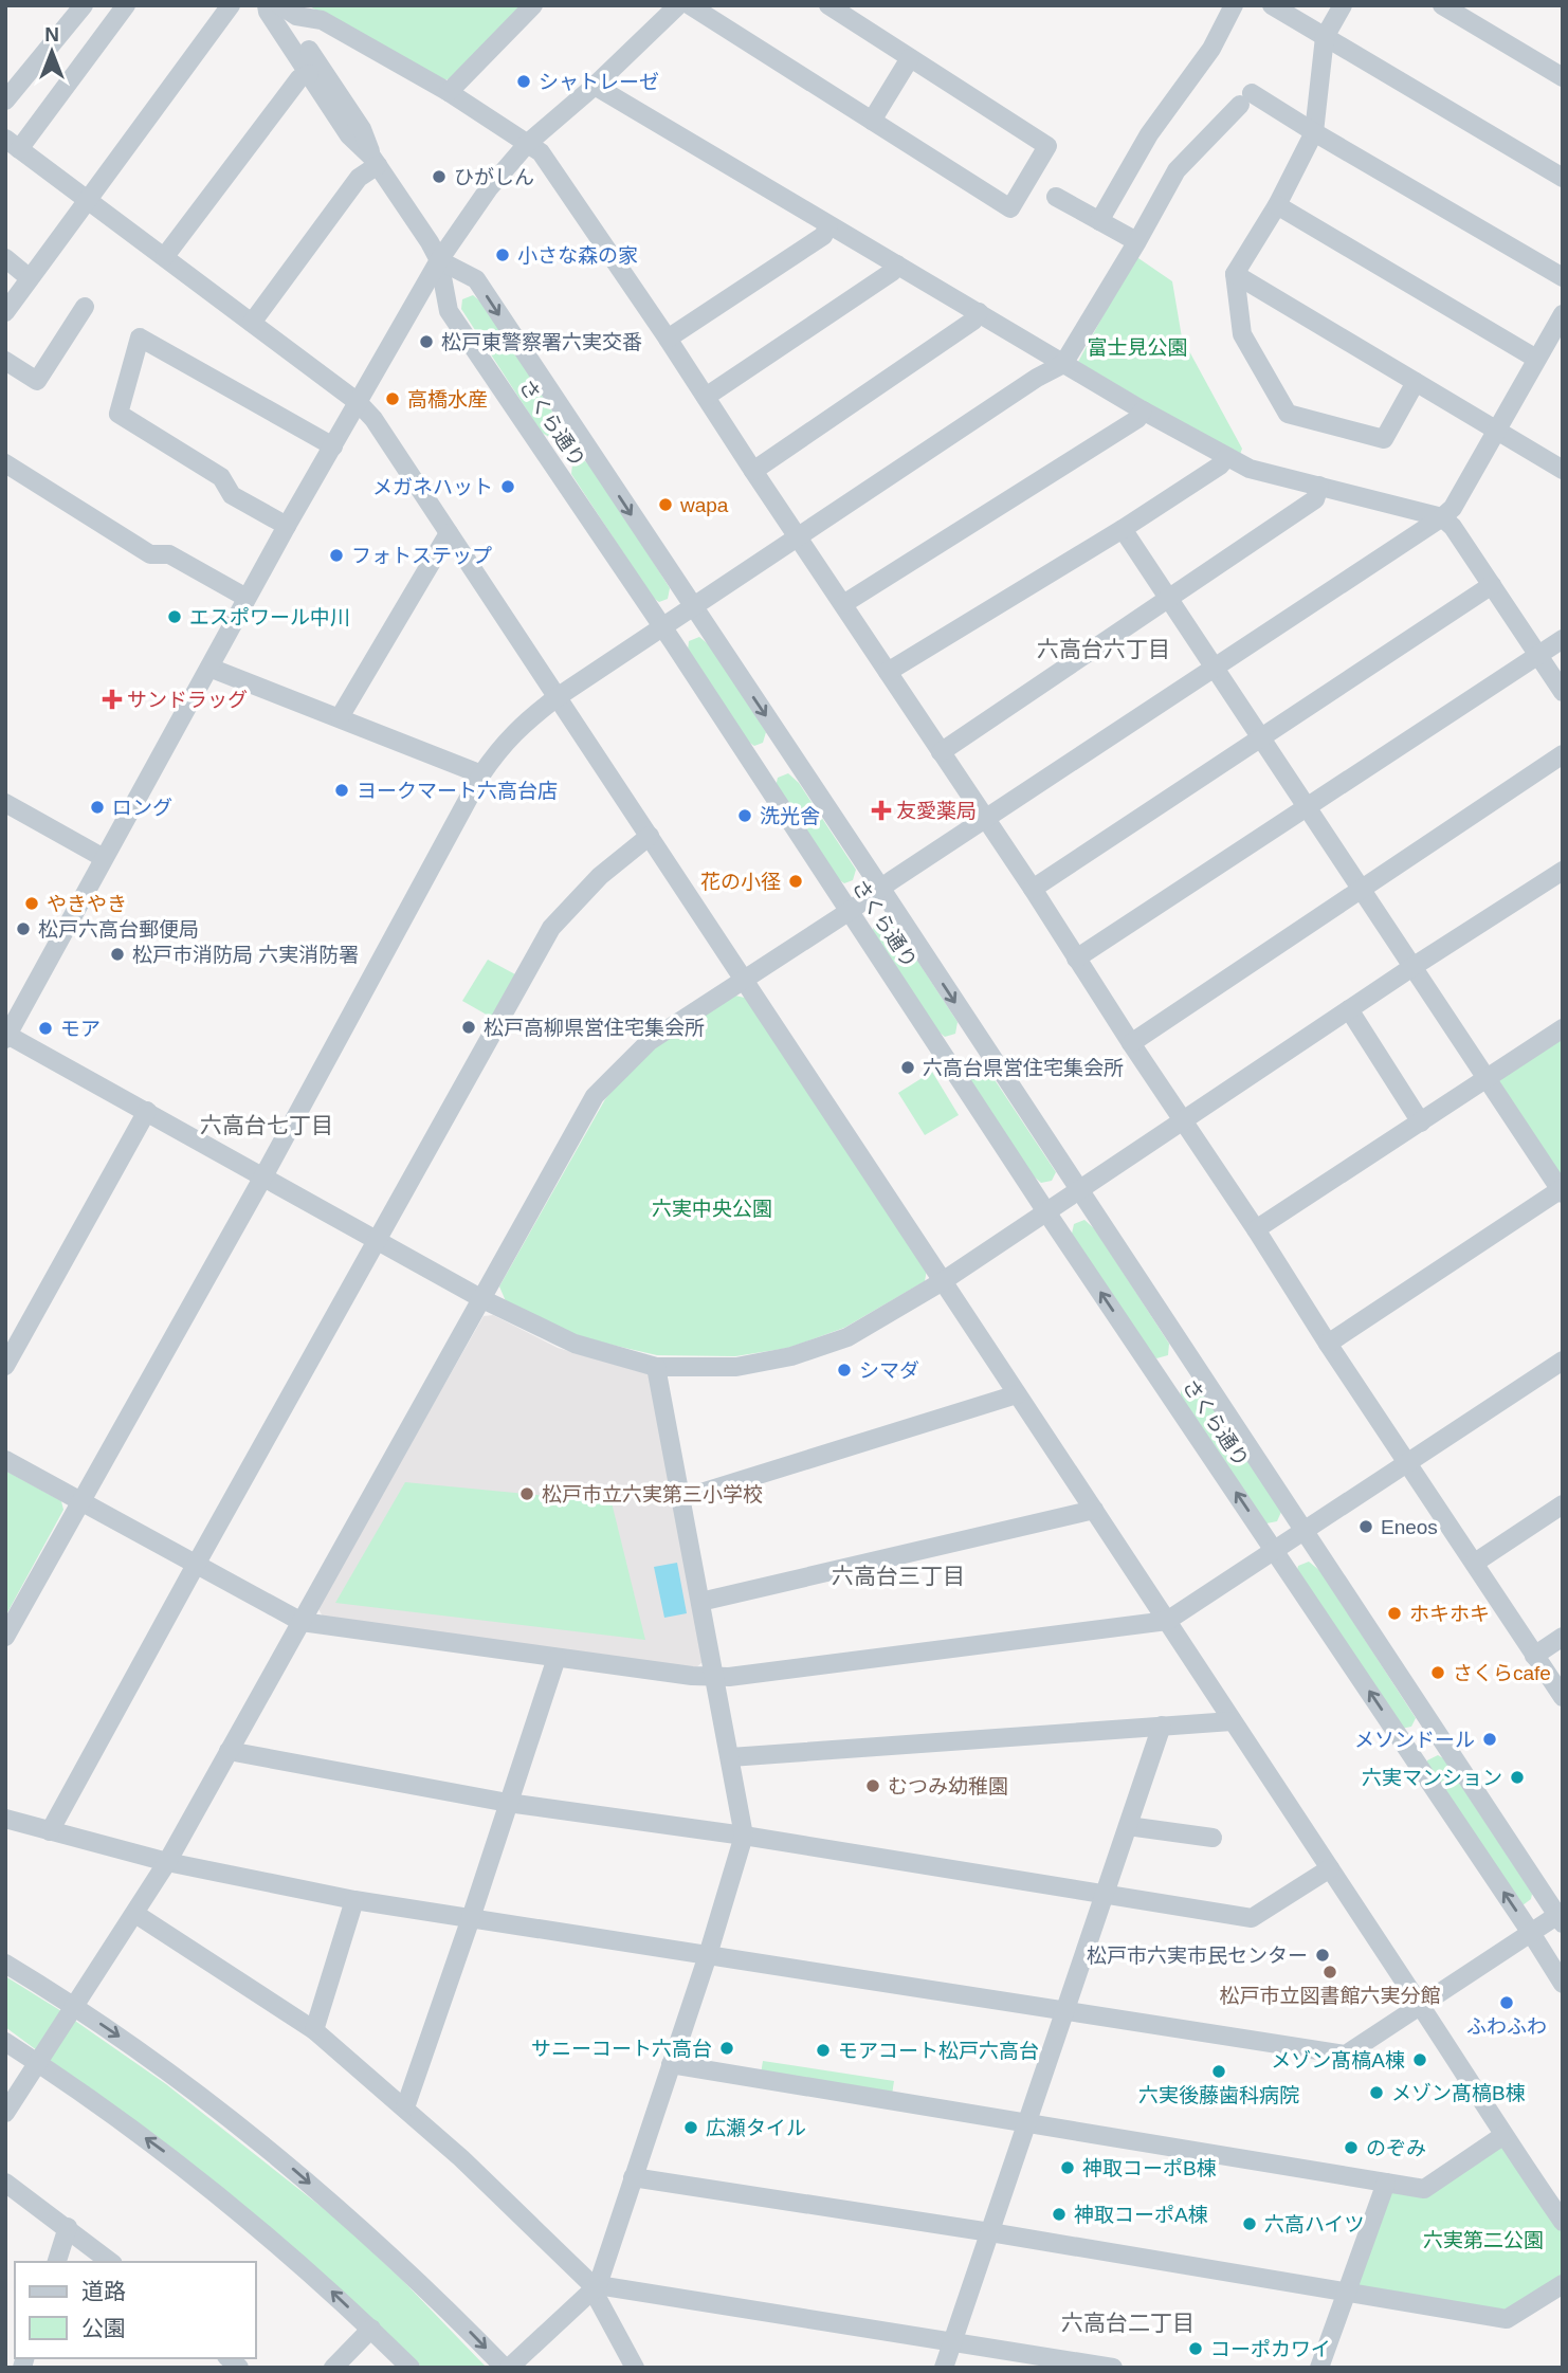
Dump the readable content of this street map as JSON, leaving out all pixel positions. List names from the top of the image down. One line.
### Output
{"streets":{"street":["さくら通り"]},"districts":["六高台六丁目","六高台七丁目","六高台三丁目","六高台二丁目"],"parks":["富士見公園","六実中央公園","六実第二公園"],"places":{"other":["シャトレーゼ","ひがしん","小さな森の家","松戸東警察署六実交番","高橋水産","メガネハット","wapa","フォトステップ","エスポワール中川","ヨークマート六高台店","ロング","洗光舎","花の小径","やきやき","松戸六高台郵便局","松戸市消防局 六実消防署","松戸高柳県営住宅集会所","モア","六高台県営住宅集会所","シマダ","松戸市立六実第三小学校","Eneos","ホキホキ","さくらcafe","メソンドール","六実マンション","むつみ幼稚園","松戸市六実市民センター","松戸市立図書館六実分館","ふわふわ","サニーコート六高台","モアコート松戸六高台","メゾン髙槁A棟","六実後藤歯科病院","メゾン髙槁B棟","広瀬タイル","のぞみ","神取コーポB棟","神取コーポA棟","六高ハイツ","コーポカワイ"],"health":["サンドラッグ","友愛薬局"]},"legend":["道路","公園"],"north":"top"}
